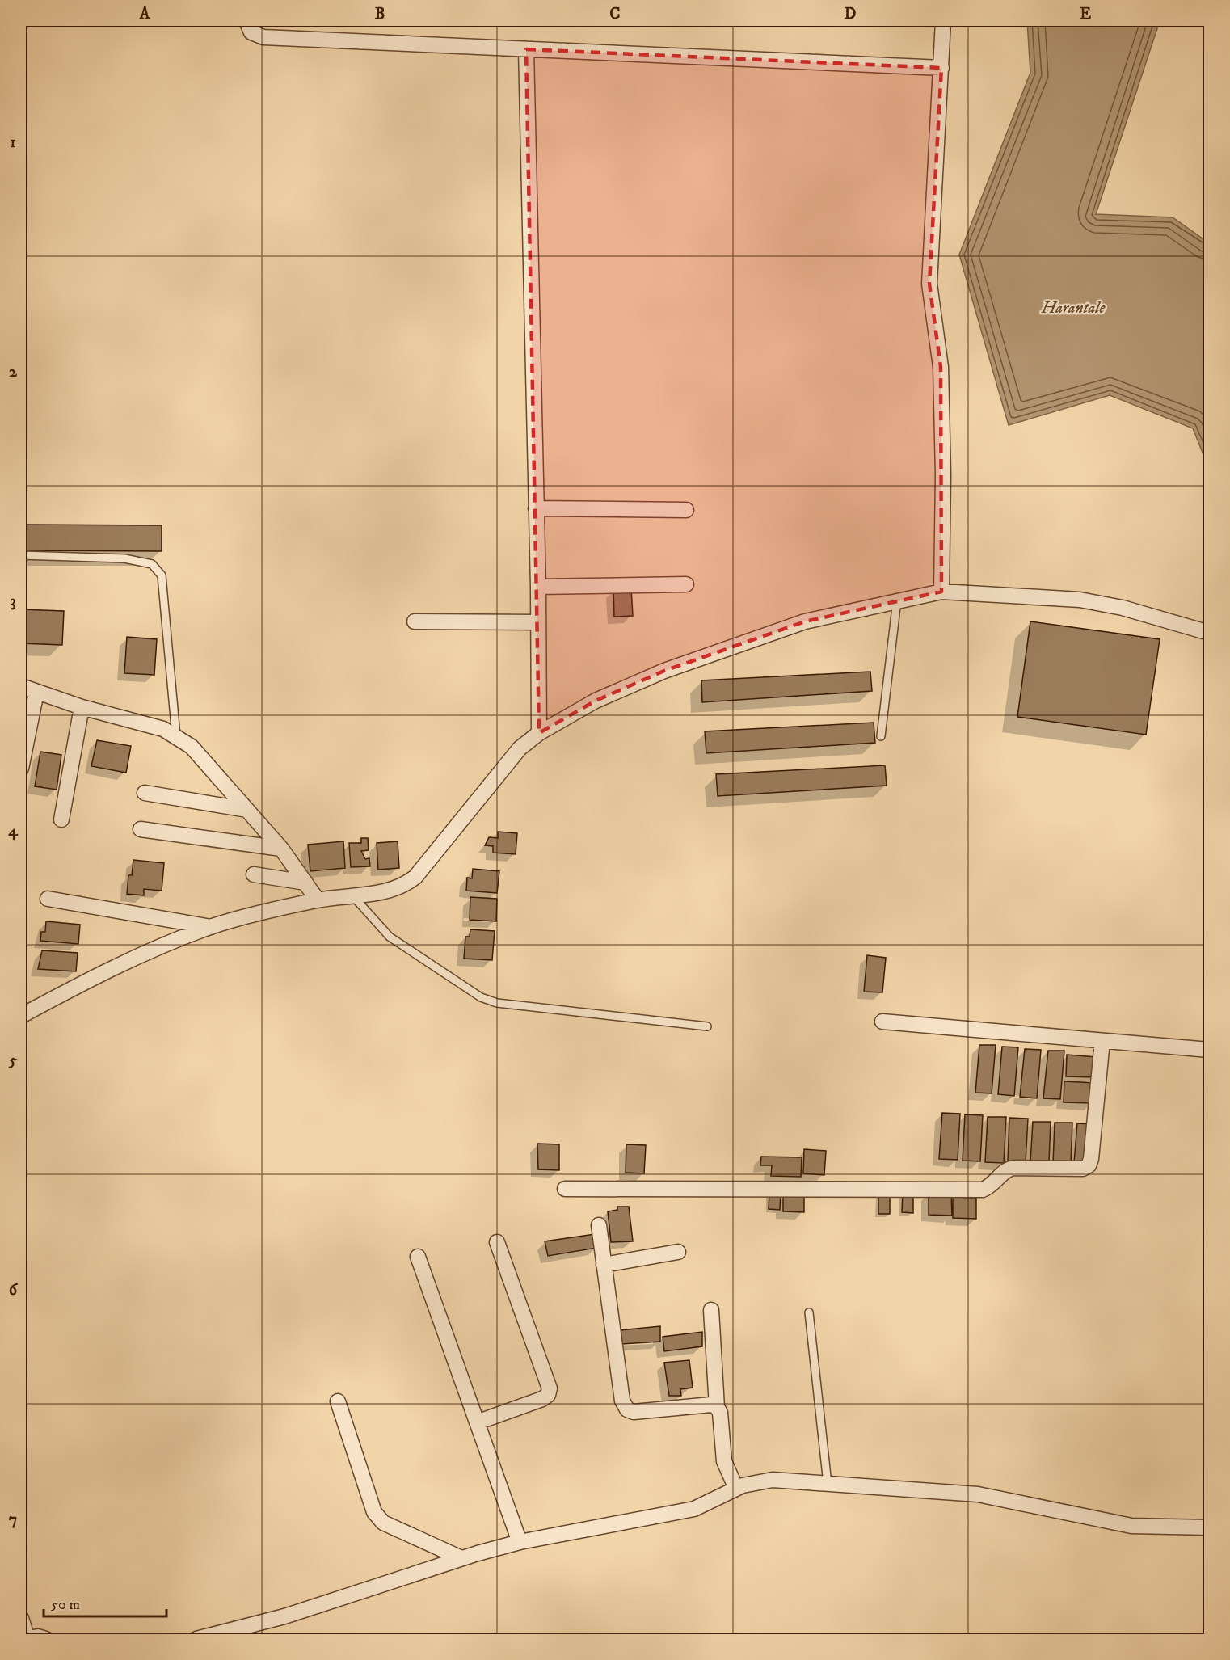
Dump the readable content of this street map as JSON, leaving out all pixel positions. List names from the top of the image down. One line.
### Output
{"water":["Harantale"],"scale_bar":"50 m","grid":{"columns":["A","B","C","D","E"],"rows":["1","2","3","4","5","6","7"]}}
